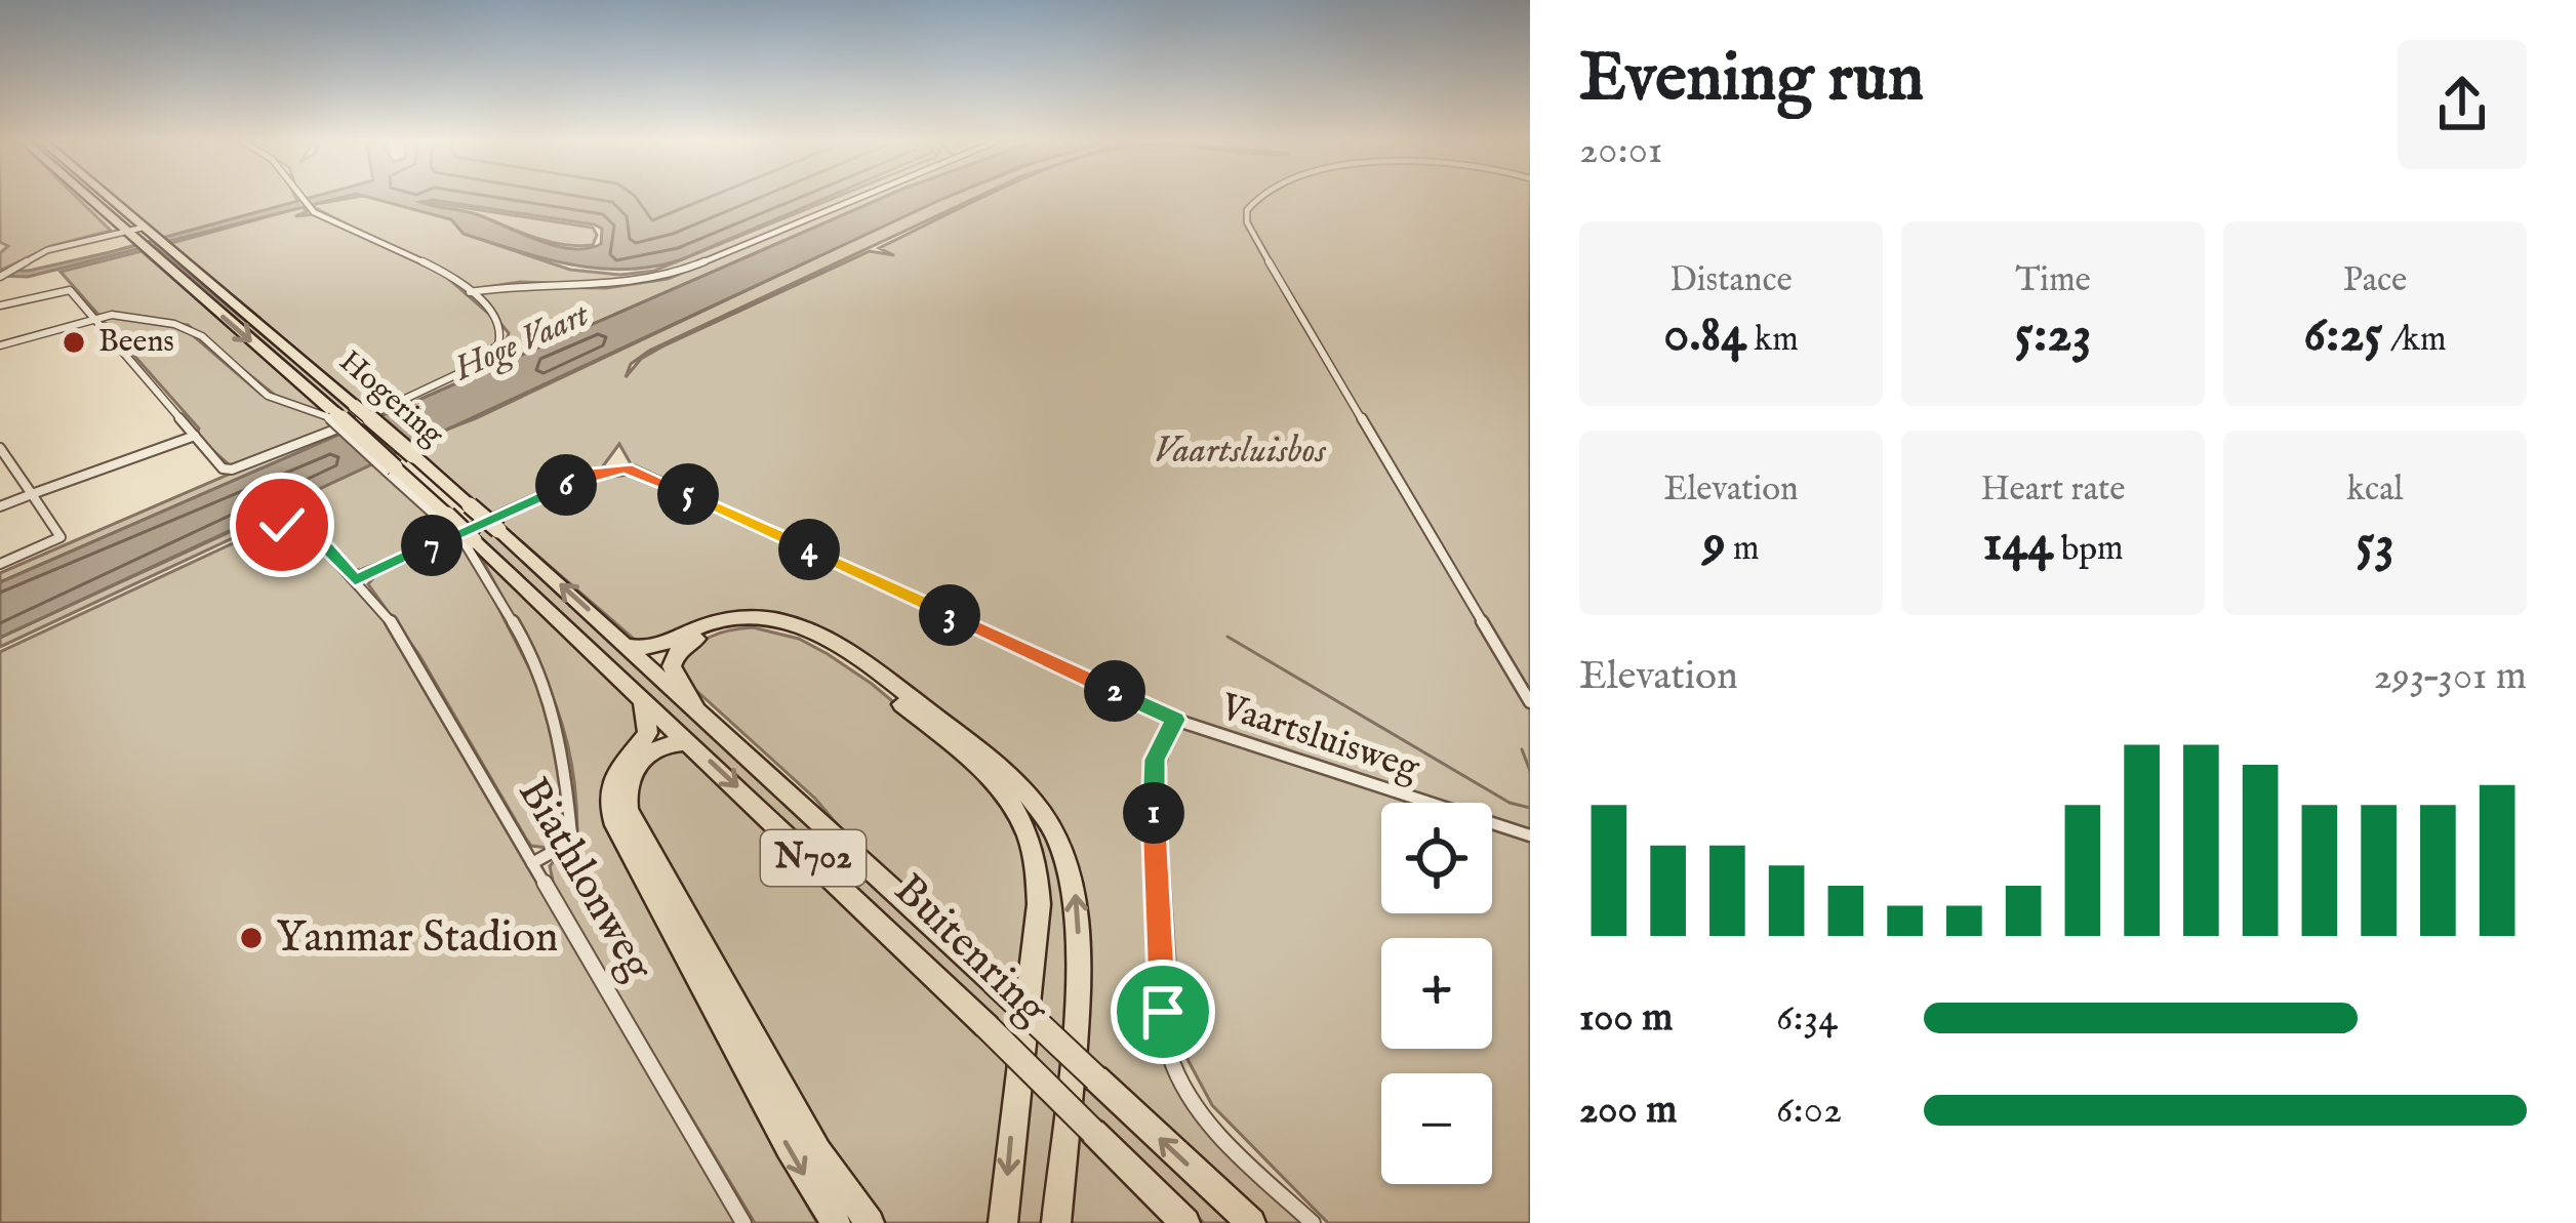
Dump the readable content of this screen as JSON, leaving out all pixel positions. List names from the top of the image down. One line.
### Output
{"streets":{"highway":["Hogering","N702","Buitenring"],"street":["Vaartsluisweg","Biathlonweg"]},"crossings":[["Hogering","Buitenring"],["Vaartsluisweg","Biathlonweg"]],"water":["Hoge Vaart"],"parks":["Vaartsluisbos"],"places":["Beens","Yanmar Stadion"],"page":{"heading":["Evening run","20:01"],"stats":[["Distance","0.84 km"],["Time","5:23"],["Pace","6:25 /km"],["Elevation","9 m"],["Heart rate","144 bpm"],["kcal","53"]],"pins":["6","5","7","4","3","2","1"],"chart":["Elevation","293–301 m"],"map_buttons":["+","−"],"list":[{"name":"100 m","note":"6:34"},{"name":"200 m","note":"6:02"}]}}
